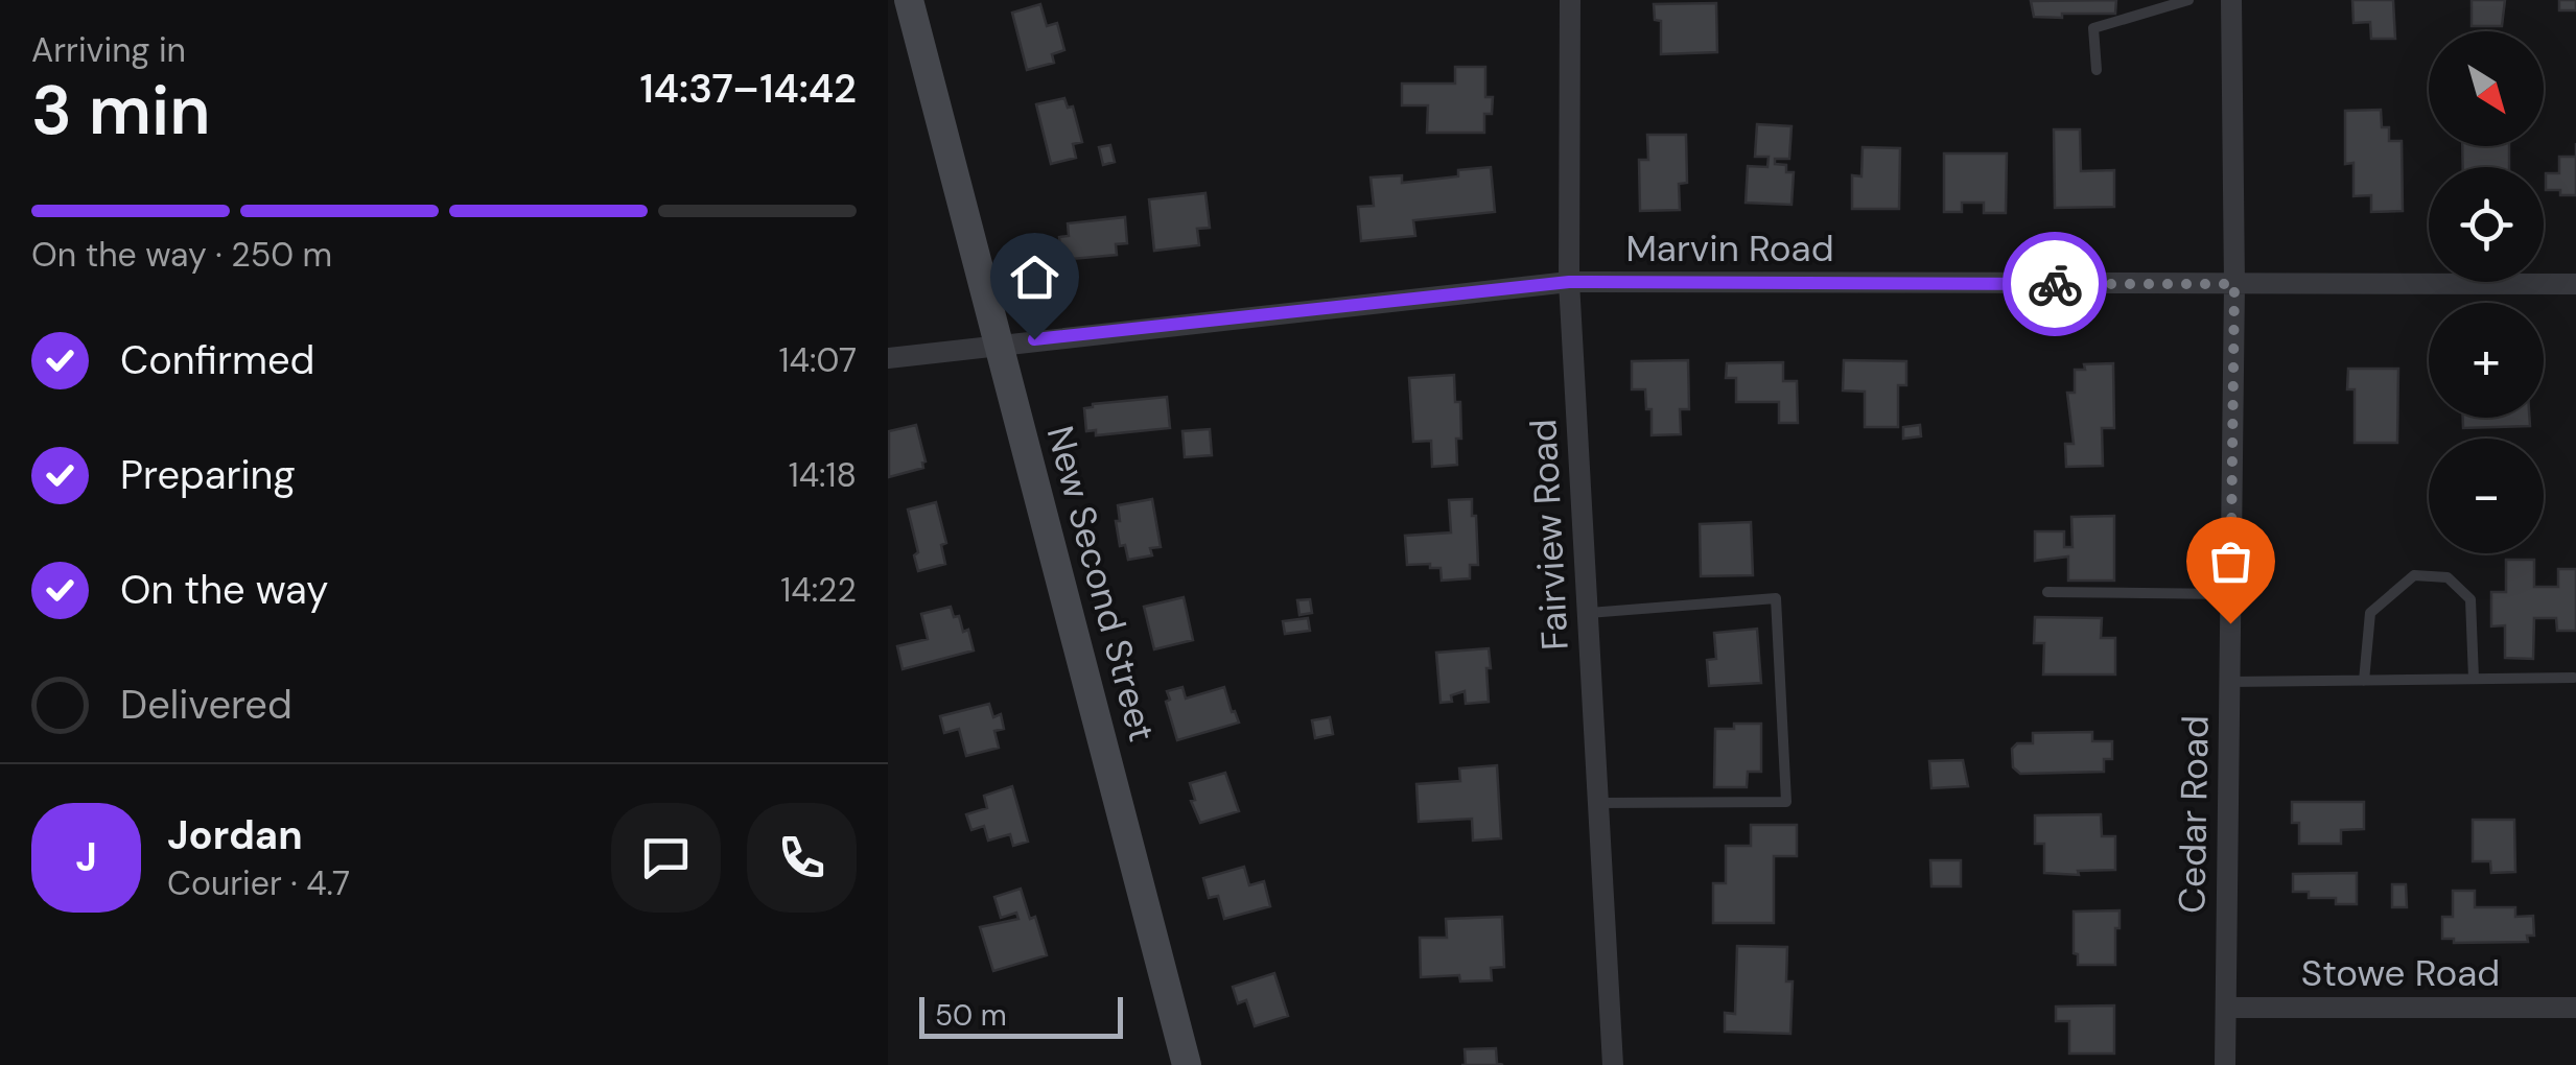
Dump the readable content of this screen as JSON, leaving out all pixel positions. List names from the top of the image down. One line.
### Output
{"streets":{"street":["Marvin Road","Fairview Road","New Second Street","Cedar Road","Stowe Road"]},"crossings":[["Marvin Road","Fairview Road"],["Marvin Road","New Second Street"],["Marvin Road","Cedar Road"],["Cedar Road","Stowe Road"]],"scale_bar":"50 m","north":"bottom right","page":{"heading":["3 min","Arriving in","14:37–14:42"],"panel":["Jordan","Courier · 4.7"],"map_buttons":["+","−"],"bar":"On the way · 250 m","list":[["Confirmed","14:07"],["Preparing","14:18"],["On the way","14:22"],"Delivered"],"round":"J","scale":"50 m"}}
